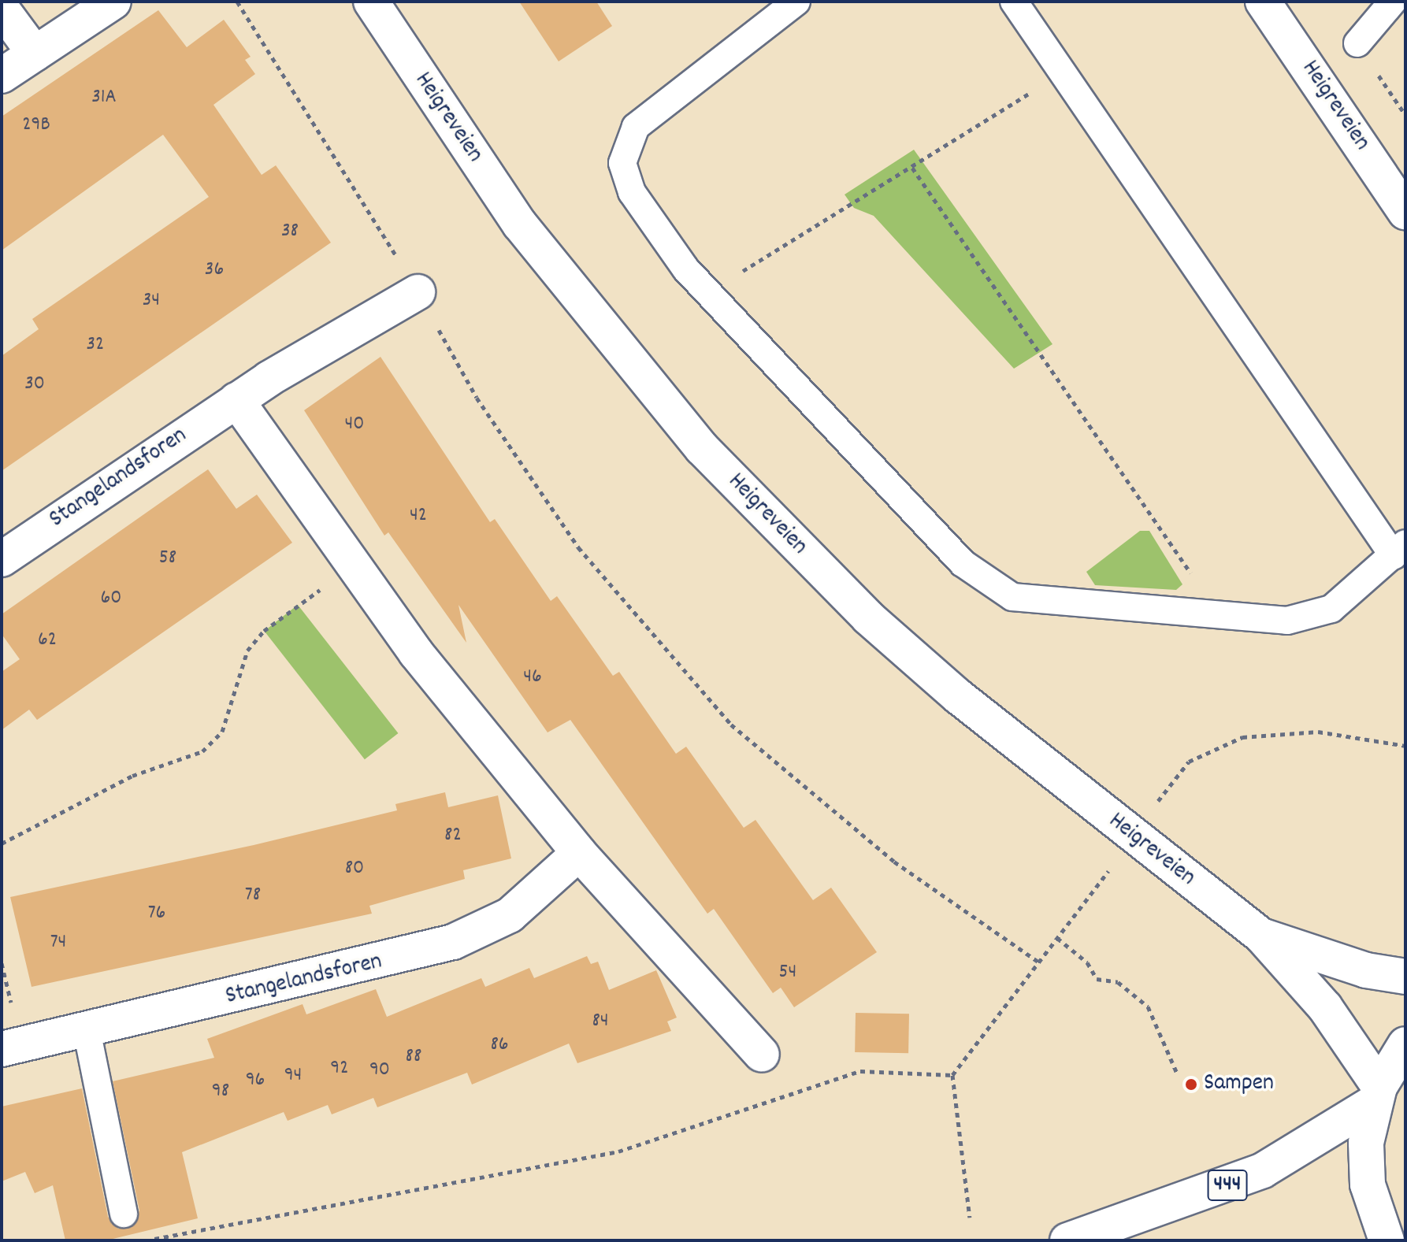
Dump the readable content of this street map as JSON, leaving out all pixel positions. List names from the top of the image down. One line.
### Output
{"streets":{"main road":["Heigreveien","Stangelandsforen","444"]},"crossings":[["Heigreveien","444"]],"places":["Sampen"],"house_numbers":["31A","29B","38","36","34","32","30","40","42","58","60","62","46","82","80","78","76","74","54","84","86","88","92","90","94","96","98"]}
